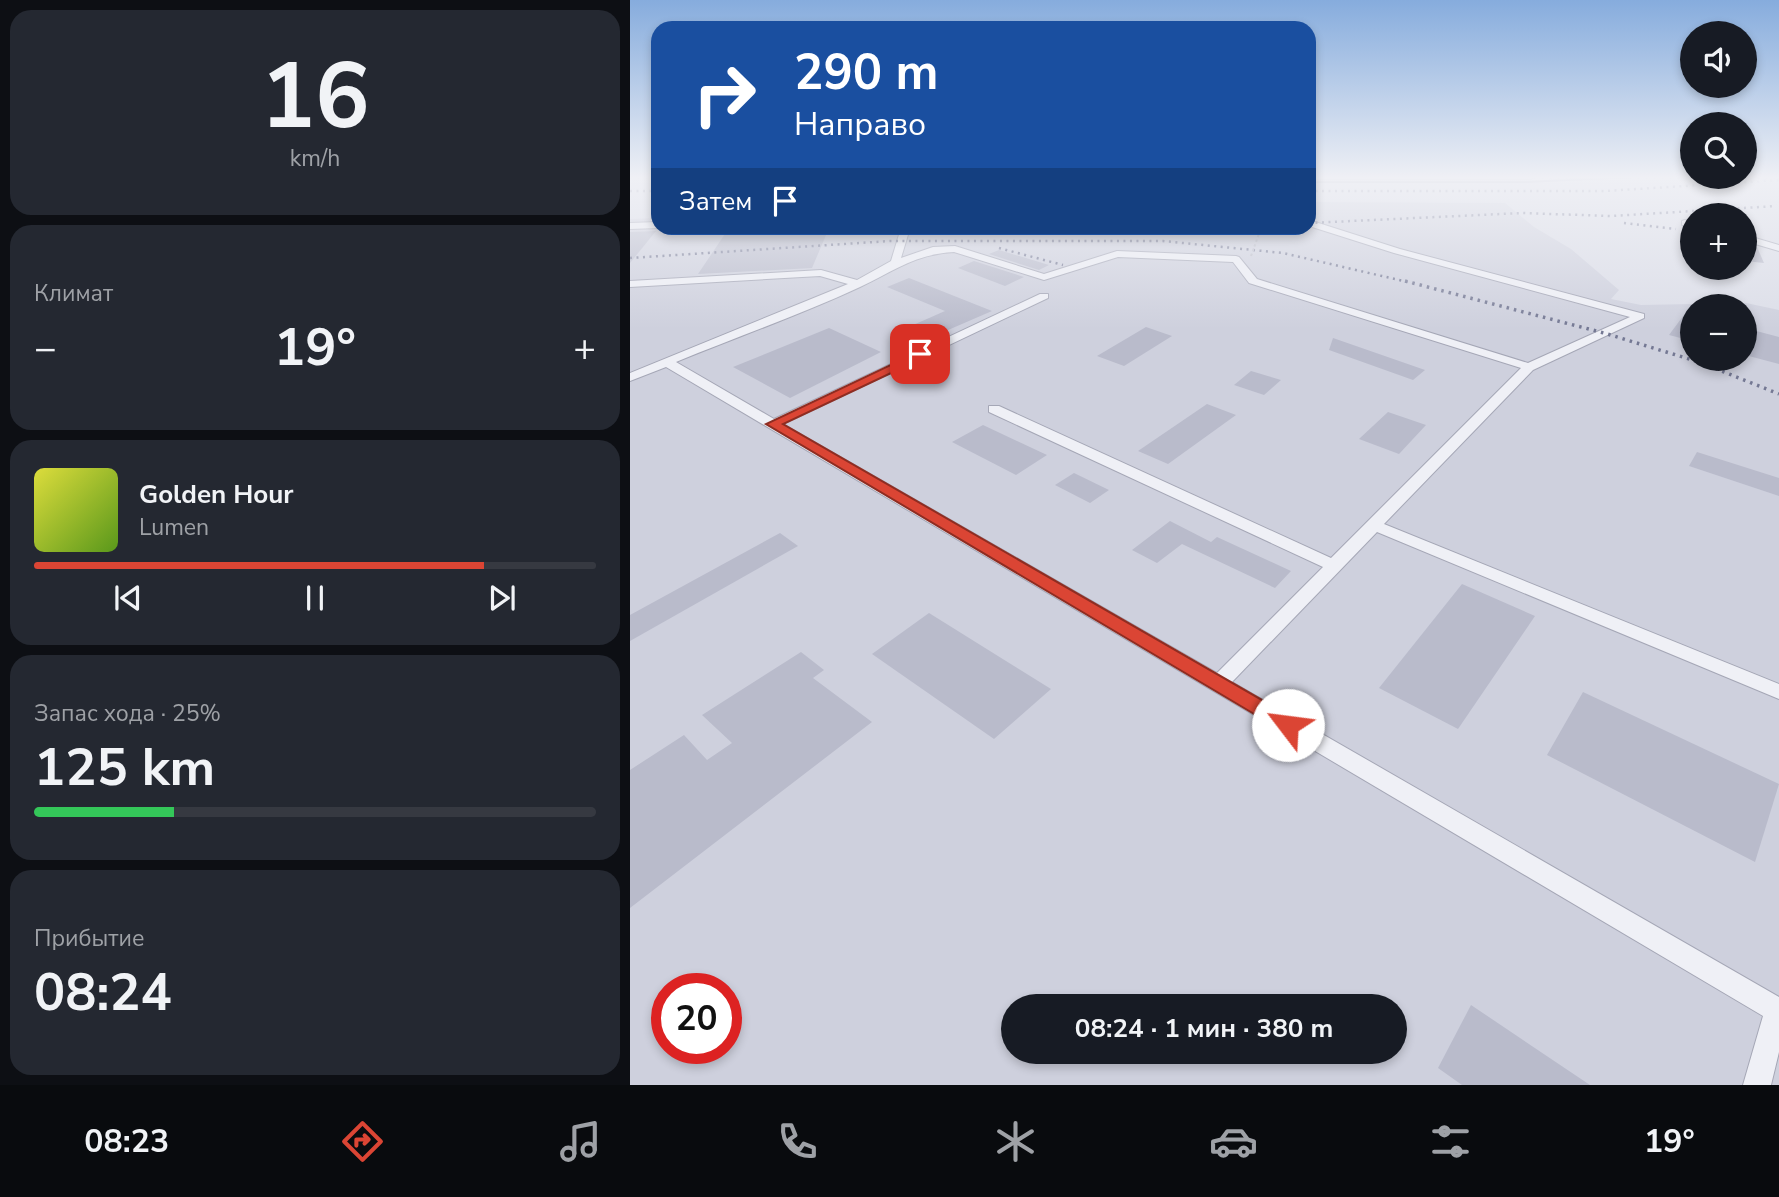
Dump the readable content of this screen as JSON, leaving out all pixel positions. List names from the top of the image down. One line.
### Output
{"page":{"tile":[["16","km/h"],"Климат",["Запас хода · 25%","125 km"],["Прибытие","08:24"]],"map_buttons":["+","−"],"turn":["290 m","Направо"],"then":"Затем","heat":["−","19°","+"],"song":["Golden Hour","Lumen"],"limit":"20","trip":"08:24 · 1 мин · 380 m","tabs":["08:23","19°"]}}
